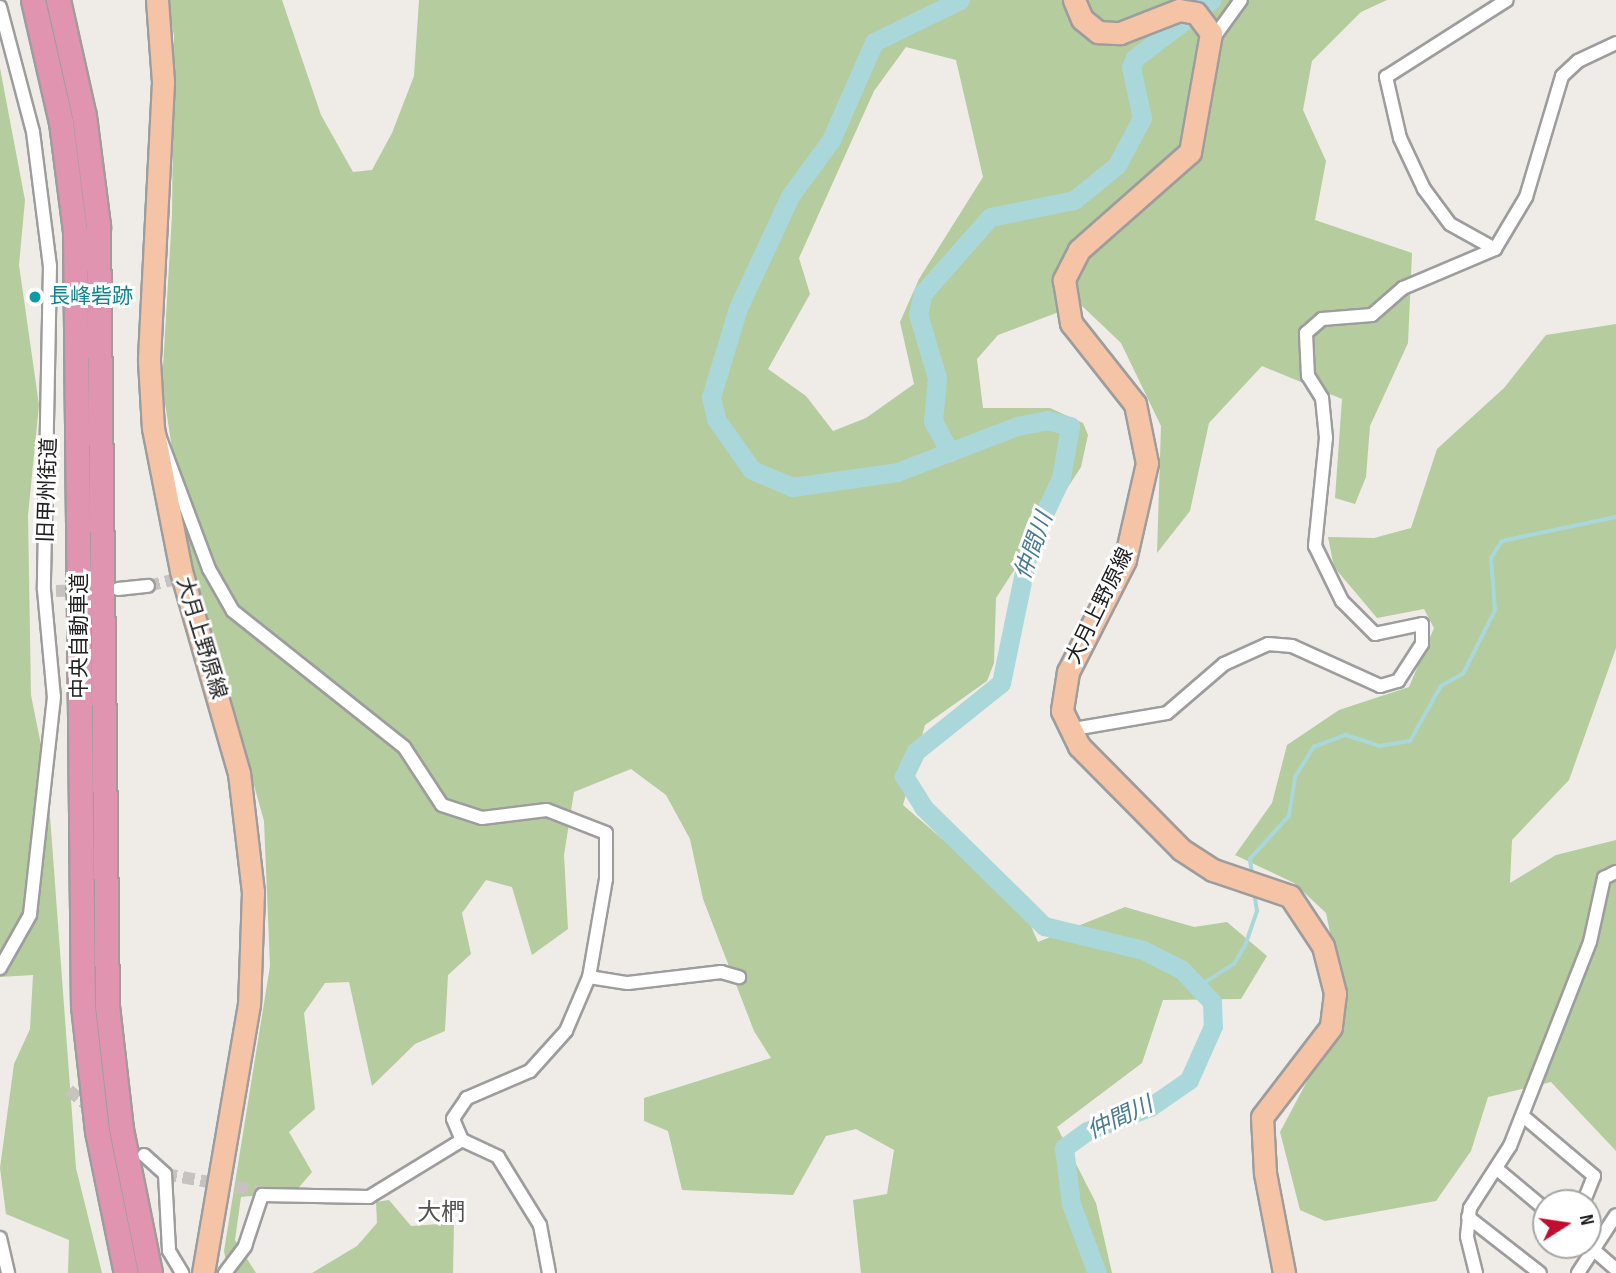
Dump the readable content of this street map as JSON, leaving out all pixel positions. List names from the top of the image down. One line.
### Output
{"streets":{"highway":["中央自動車道"],"main road":["大月上野原線"],"street":["旧甲州街道"]},"districts":["大椚"],"water":["仲間川"],"places":["長峰砦跡"],"north":"right"}
